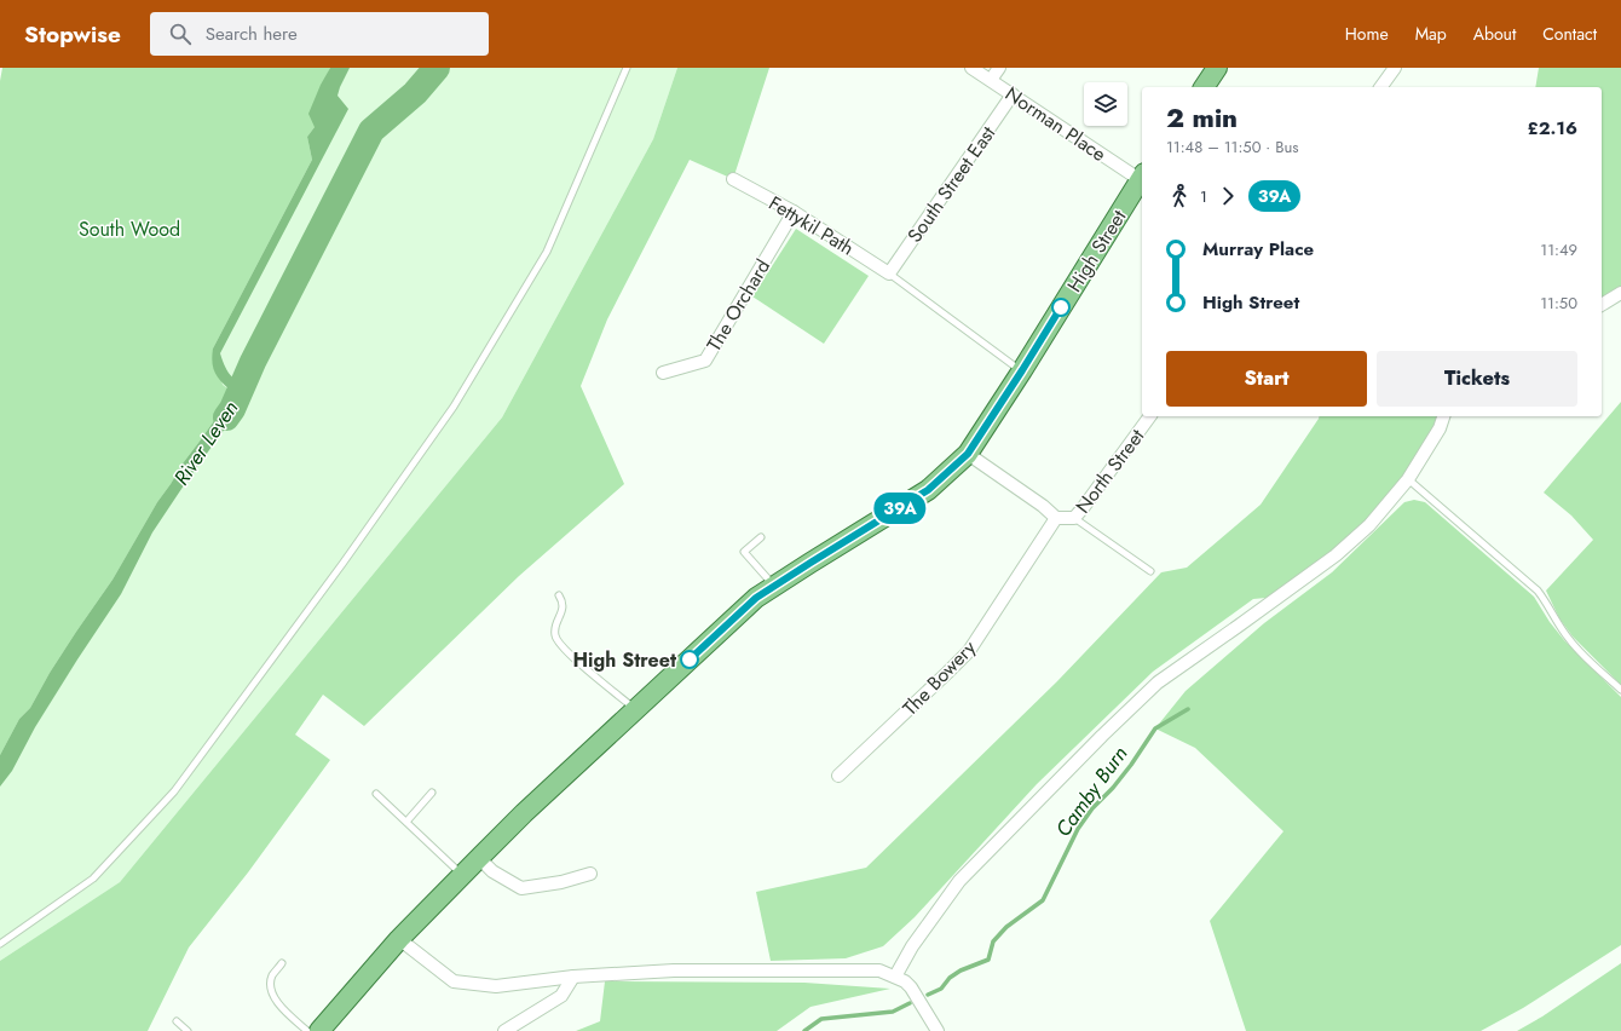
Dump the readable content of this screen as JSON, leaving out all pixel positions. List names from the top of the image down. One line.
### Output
{"streets":{"main road":["High Street"],"street":["Norman Place","South Street East","Fettykil Path","The Orchard","North Street","The Bowery"]},"crossings":[["Norman Place","South Street East"],["South Street East","Fettykil Path"],["Fettykil Path","The Orchard"],["High Street","North Street"],["North Street","The Bowery"]],"water":["River Leven","Camby Burn"],"parks":["South Wood"],"places":["High Street"],"lines":["bus line 39A"],"page":{"header":"Stopwise","search":"Search here","nav":["Home","Map","About","Contact"],"on_map":"39A","heading":["2 min","11:48 – 11:50 · Bus","£2.16"],"legs":["1","39A"],"list":[{"name":"Murray Place","value":"11:49"},{"name":"High Street","value":"11:50"}],"buttons":["Start","Tickets"]}}
